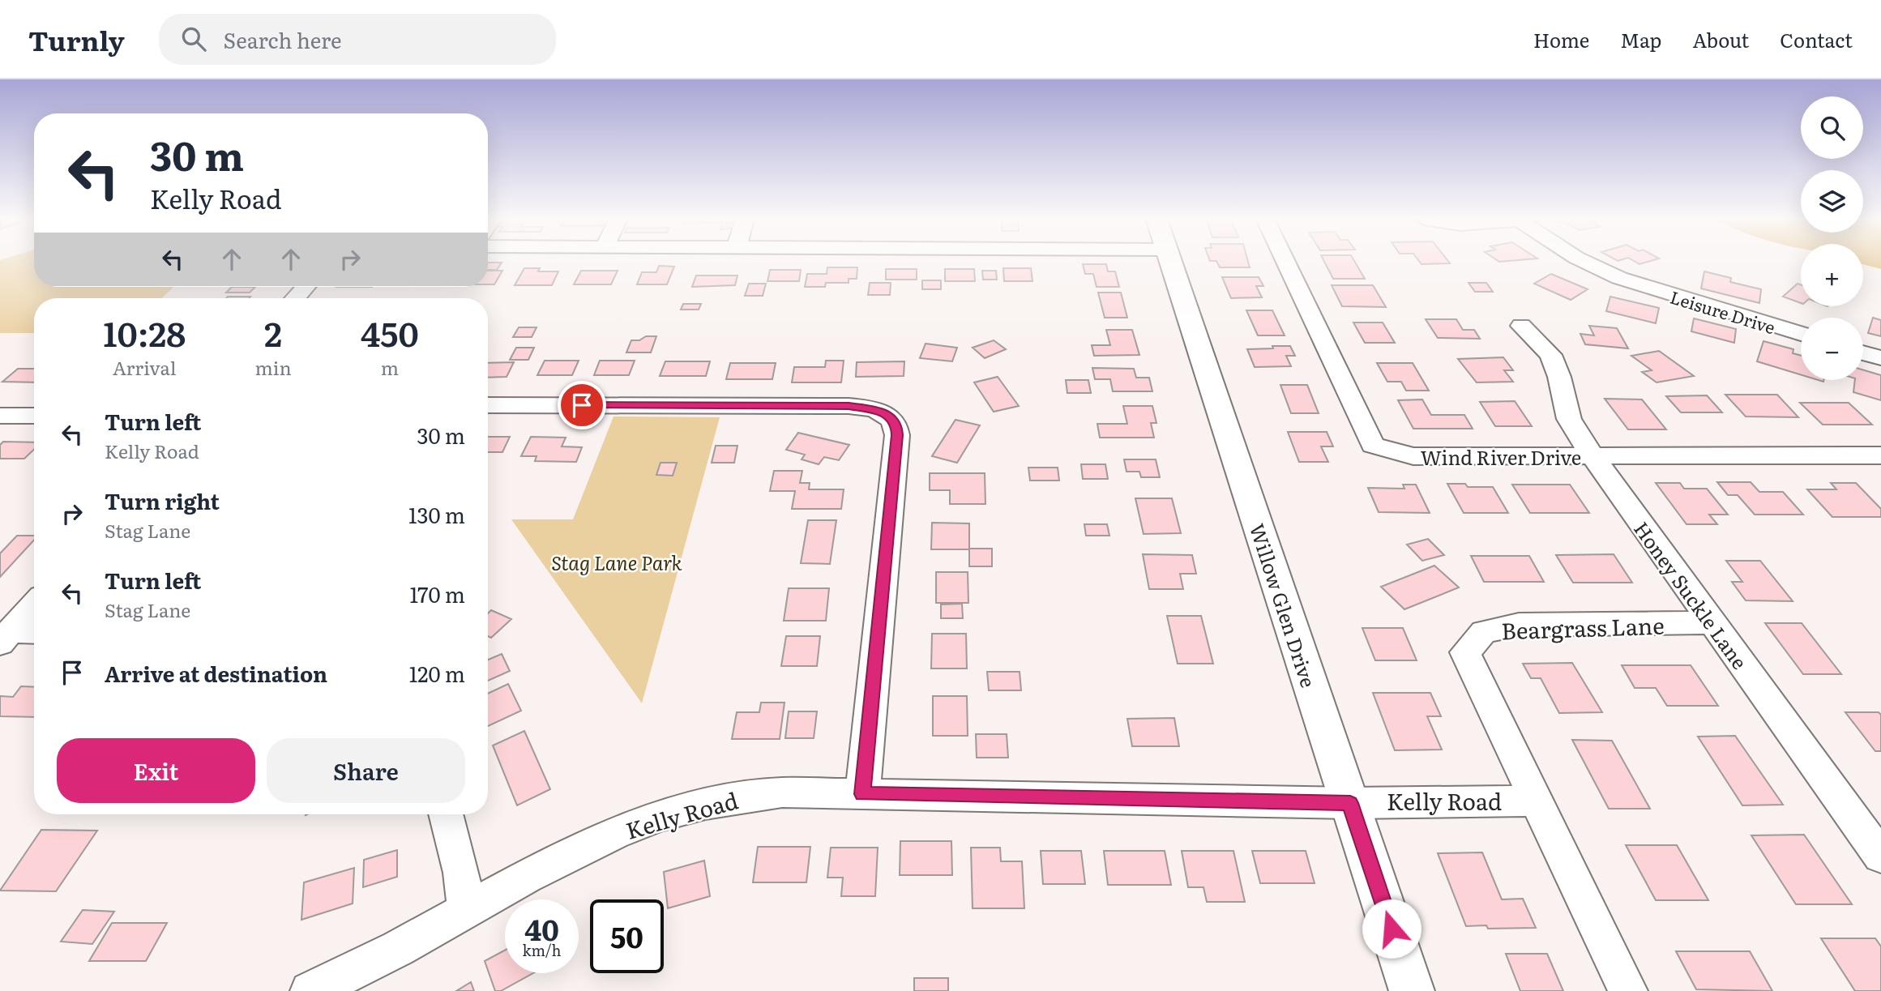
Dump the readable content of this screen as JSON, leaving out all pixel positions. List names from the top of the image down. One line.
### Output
{"streets":{"main road":["Willow Glen Drive"],"street":["Leisure Drive","Wind River Drive","Honey Suckle Lane","Beargrass Lane","Kelly Road"]},"crossings":[["Wind River Drive","Honey Suckle Lane"],["Honey Suckle Lane","Beargrass Lane"],["Willow Glen Drive","Kelly Road"],["Beargrass Lane","Kelly Road"]],"parks":["Stag Lane Park"],"page":{"header":"Turnly","search":"Search here","nav":["Home","Map","About","Contact"],"map_buttons":["+","−"],"turn":["30 m","Kelly Road"],"eta":["10:28","Arrival","2","min","450","m"],"list":[{"name":"Turn left","note":"Kelly Road","value":"30 m"},{"name":"Turn right","note":"Stag Lane","value":"130 m"},{"name":"Turn left","note":"Stag Lane","value":"170 m"},{"name":"Arrive at destination","value":"120 m"}],"buttons":["Exit","Share"],"speed":"40 km/h","limit":"50"}}
